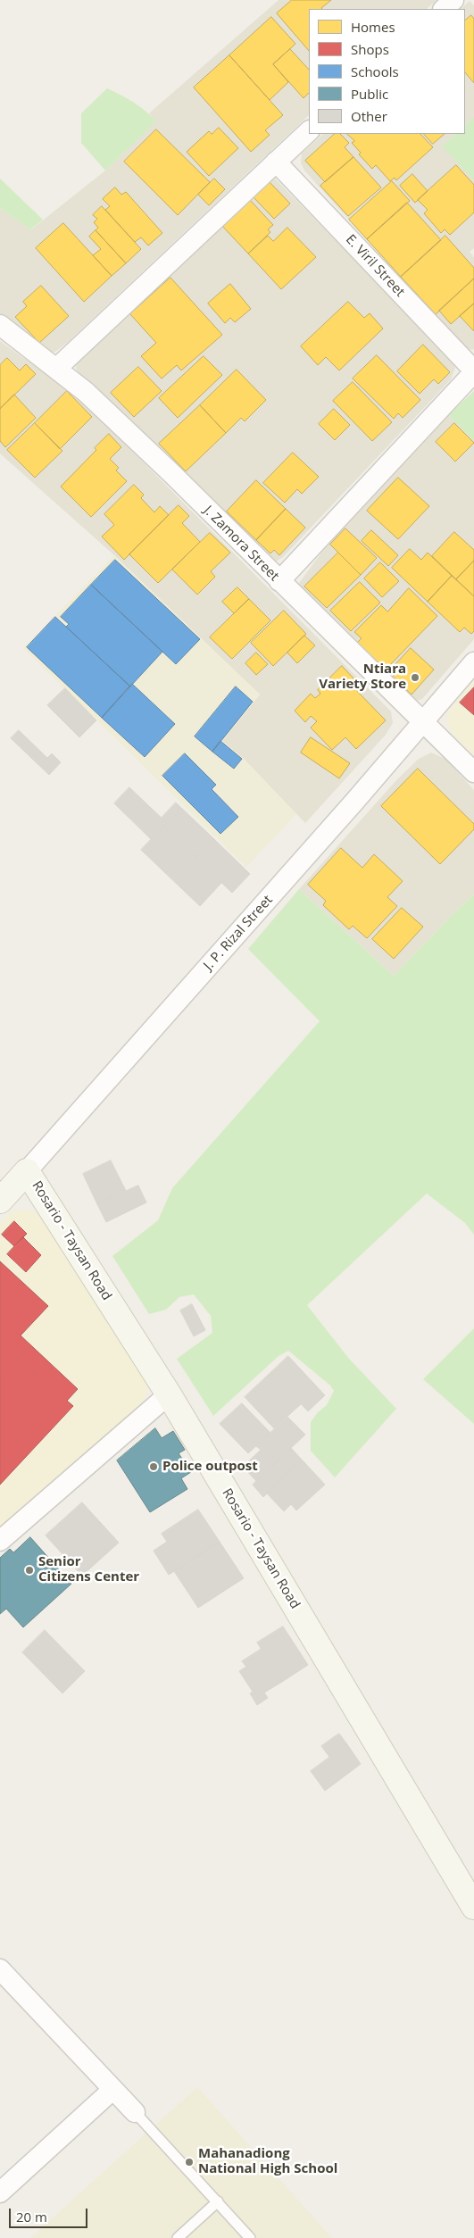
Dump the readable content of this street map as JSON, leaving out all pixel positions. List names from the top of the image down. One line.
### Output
{"streets":{"main road":["J. P. Rizal Street","Rosario - Taysan Road"],"street":["E. Viril Street","J. Zamora Street"]},"crossings":[["J. Zamora Street","J. P. Rizal Street"],["J. P. Rizal Street","Rosario - Taysan Road"]],"places":["Ntiara Variety Store","Police outpost","Senior Citizens Center","Mahanadiong National High School"],"legend":["Homes","Shops","Schools","Public","Other"],"scale_bar":"20 m"}
